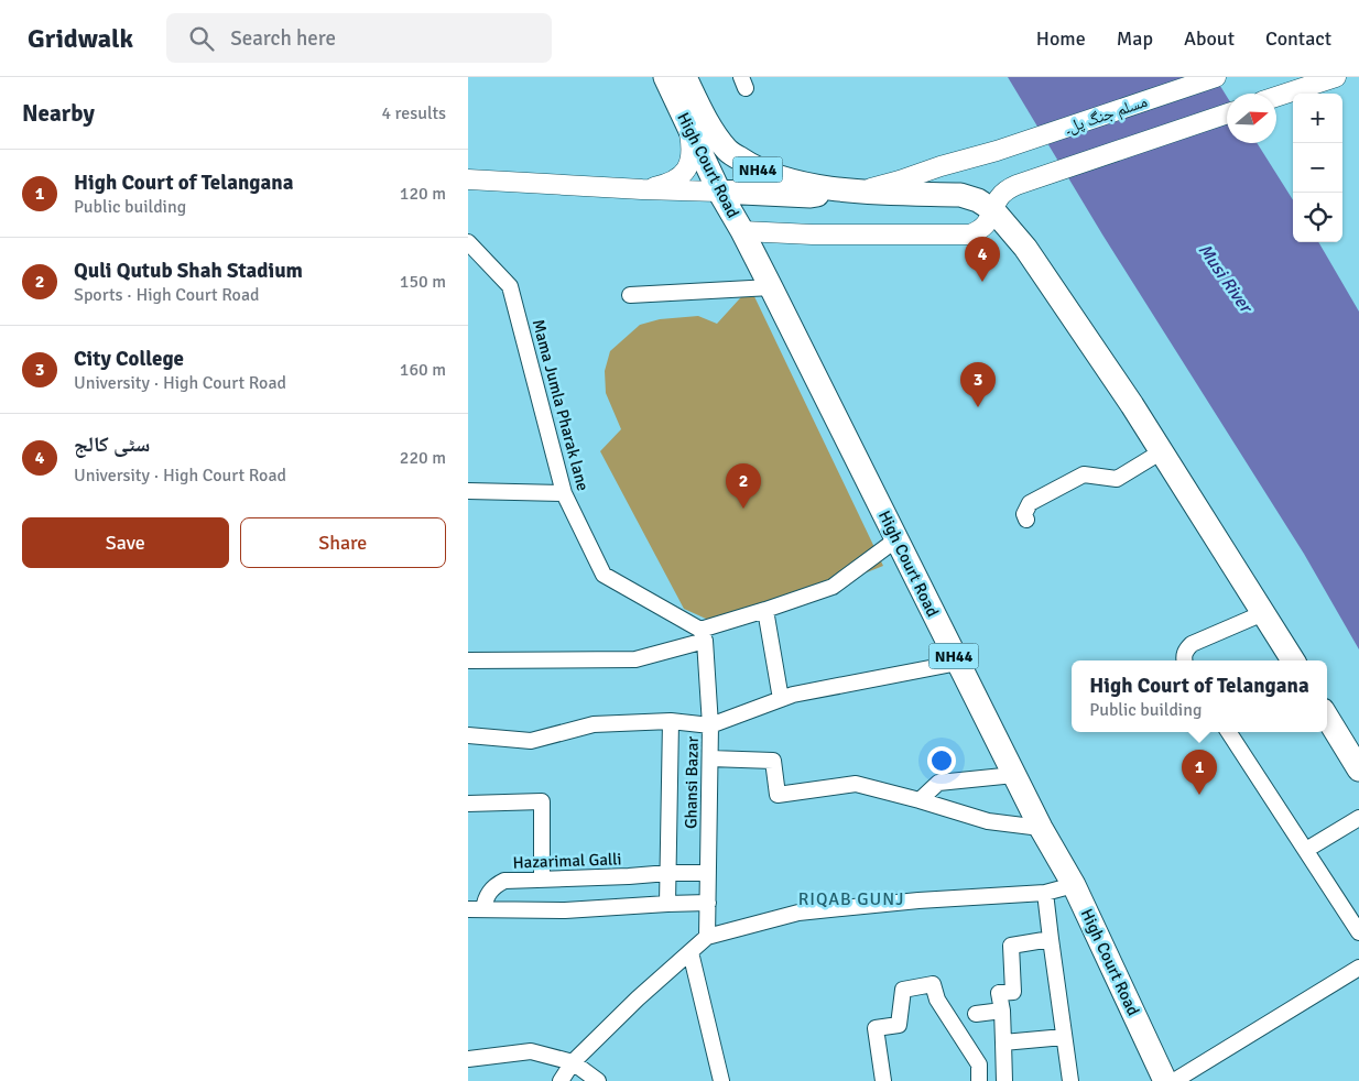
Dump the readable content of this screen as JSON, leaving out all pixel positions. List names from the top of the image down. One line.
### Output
{"streets":{"highway":["High Court Road","NH44"],"main road":["مسلم جنگ پل۔"],"street":["Mama Jumla Pharak lane","Ghansi Bazar","Hazarimal Galli"]},"crossings":[["مسلم جنگ پل۔","High Court Road"],["Mama Jumla Pharak lane","Ghansi Bazar"],["Ghansi Bazar","Hazarimal Galli"]],"districts":["RIQAB GUNJ"],"water":["Musi River"],"north":"right","page":{"header":"Gridwalk","search":"Search here","nav":["Home","Map","About","Contact"],"heading":["Nearby","4 results"],"map_buttons":["+","−"],"list":[{"mark":"1","name":"High Court of Telangana","note":"Public building","value":"120 m"},{"mark":"2","name":"Quli Qutub Shah Stadium","note":"Sports · High Court Road","value":"150 m"},{"mark":"3","name":"City College","note":"University · High Court Road","value":"160 m"},{"mark":"4","name":"سٹی کالج","note":"University · High Court Road","value":"220 m"}],"pins":["4","3","2","1"],"buttons":["Save","Share"],"popup":["High Court of Telangana","Public building"]}}
